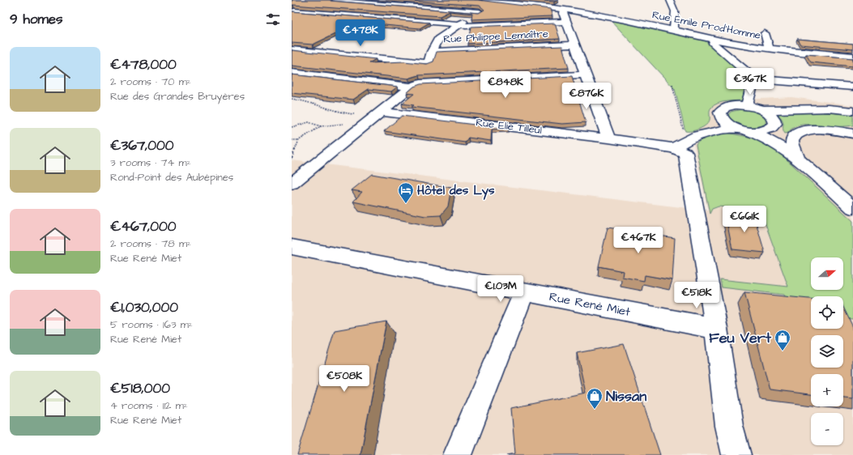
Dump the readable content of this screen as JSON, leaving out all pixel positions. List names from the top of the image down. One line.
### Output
{"streets":{"street":["Rue Émile Prod'Homme","Rue Philippe Lemaître","Rue Elie Tilleul","Rue René Miet"]},"places":{"hotel":["Hôtel des Lys"],"shop":["Feu Vert","Nissan"]},"north":"right","page":{"heading":"9 homes","price":["€478K","€367K","€848K","€876K","€661K","€467K","€1.03M","€518K","€508K"],"list":[{"name":"€478,000","note":"2 rooms · 70 m² · Rue des Grandes Bruyères"},{"name":"€367,000","note":"3 rooms · 74 m² · Rond-Point des Aubépines"},{"name":"€467,000","note":"2 rooms · 78 m² · Rue René Miet"},{"name":"€1,030,000","note":"5 rooms · 163 m² · Rue René Miet"},{"name":"€518,000","note":"4 rooms · 112 m² · Rue René Miet"}],"map_buttons":["+","−"]}}
